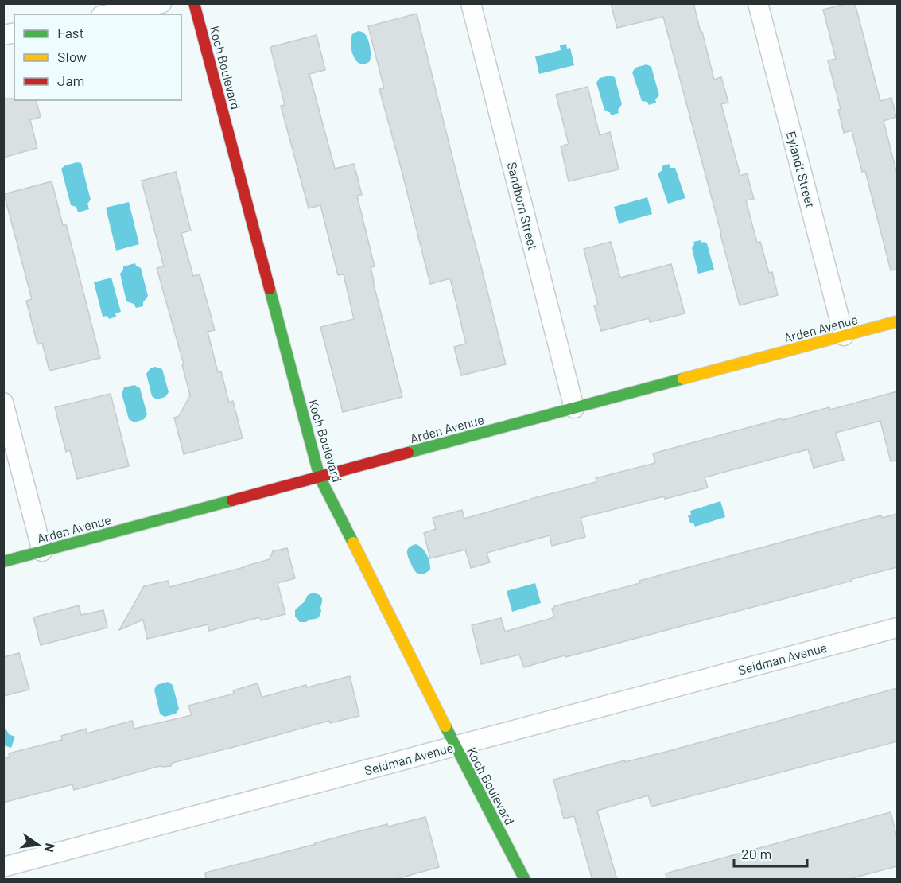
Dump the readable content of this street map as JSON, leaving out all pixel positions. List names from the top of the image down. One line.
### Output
{"streets":{"street":["Koch Boulevard","Eylandt Street","Sandborn Street","Arden Avenue","Seidman Avenue"]},"crossings":[["Koch Boulevard","Arden Avenue"],["Koch Boulevard","Seidman Avenue"],["Eylandt Street","Arden Avenue"],["Sandborn Street","Arden Avenue"]],"legend":["Fast","Slow","Jam"],"scale_bar":"20 m","north":"right"}
